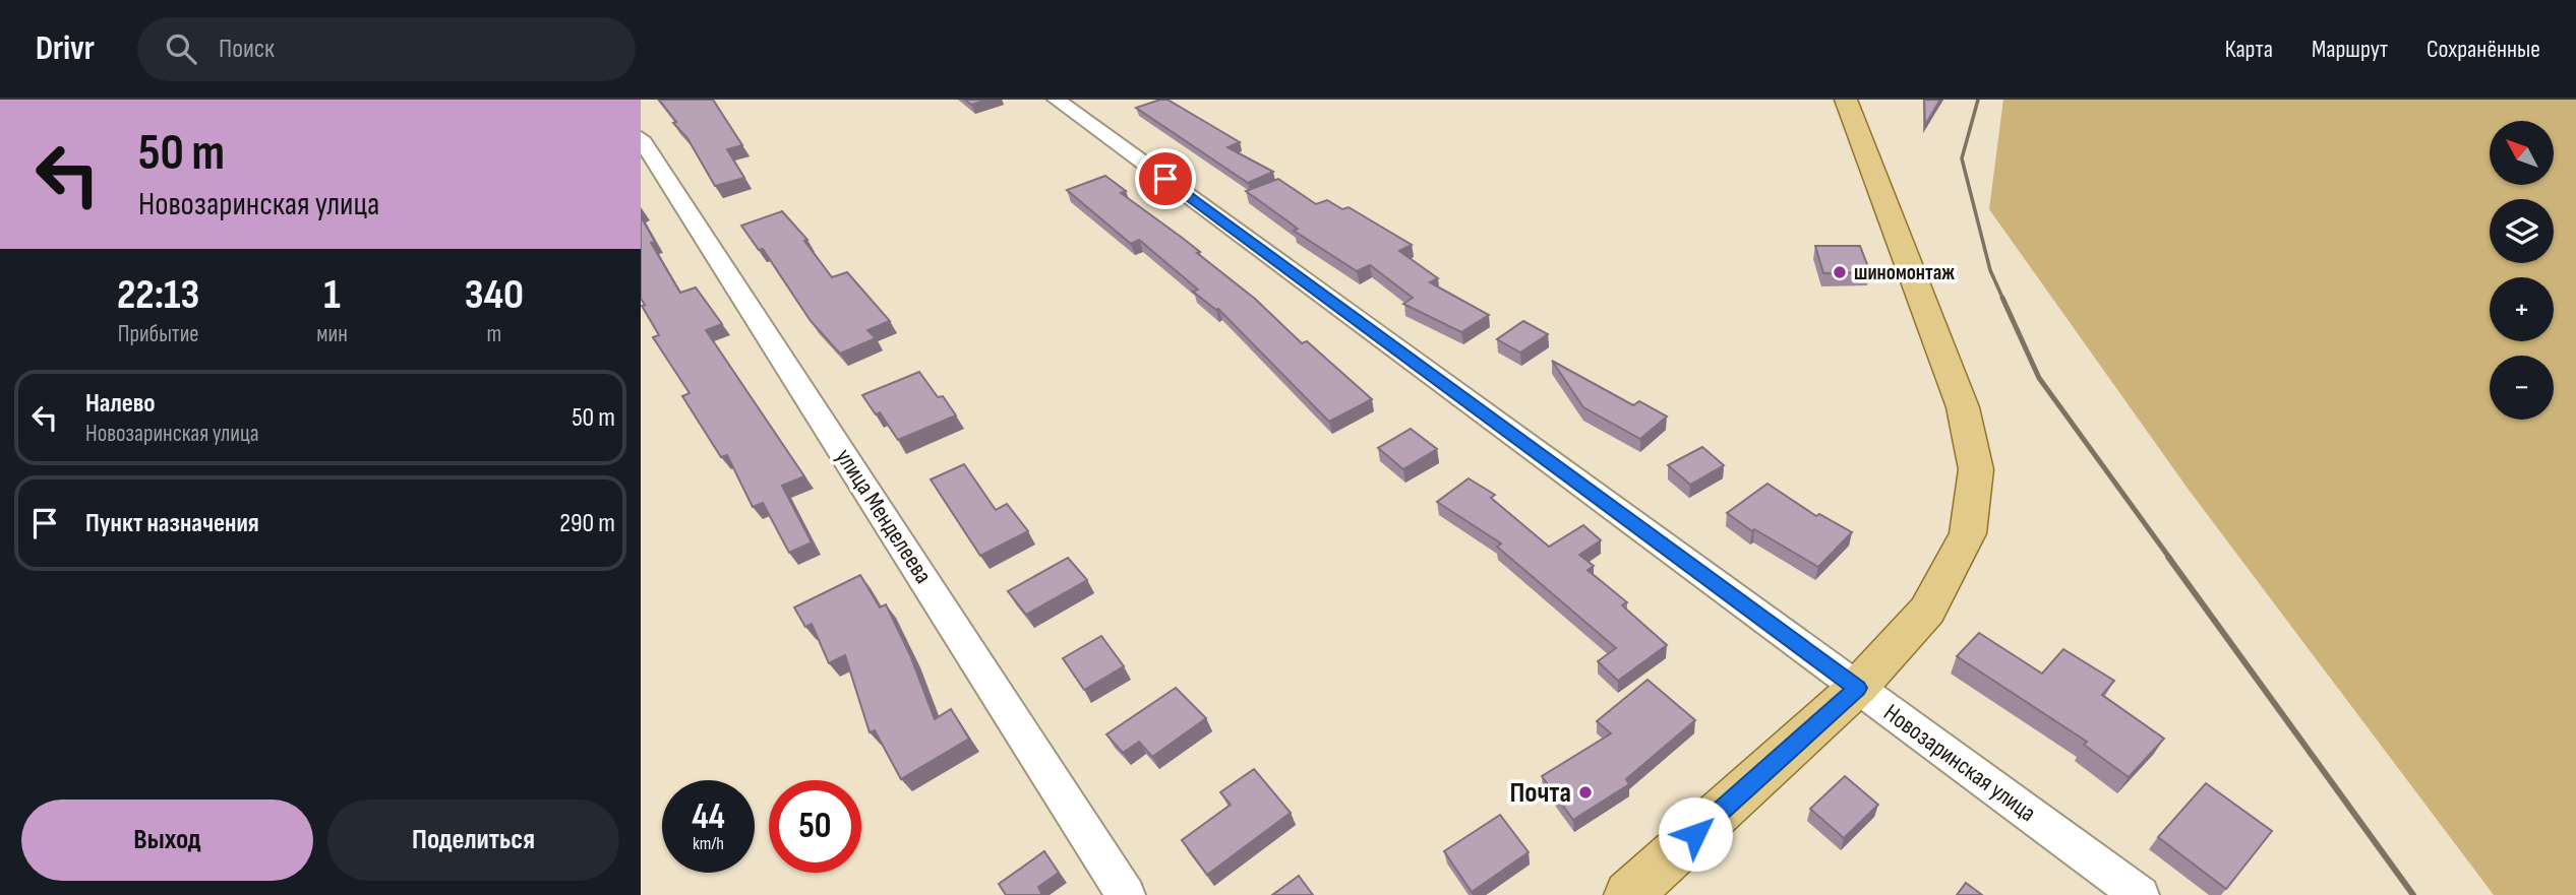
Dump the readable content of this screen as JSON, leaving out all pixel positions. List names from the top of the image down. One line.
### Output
{"streets":{"street":["улица Менделеева","Новозаринская улица"]},"places":["шиномонтаж","Почта"],"north":"top left","page":{"header":"Drivr","search":"Поиск","nav":["Карта","Маршрут","Сохранённые"],"turn":["50 m","Новозаринская улица"],"map_buttons":["+","−"],"eta":["22:13","Прибытие","1","мин","340","m"],"list":[{"name":"Налево","note":"Новозаринская улица","value":"50 m"},{"name":"Пункт назначения","value":"290 m"}],"speed":"44 km/h","limit":"50","buttons":["Выход","Поделиться"]}}
